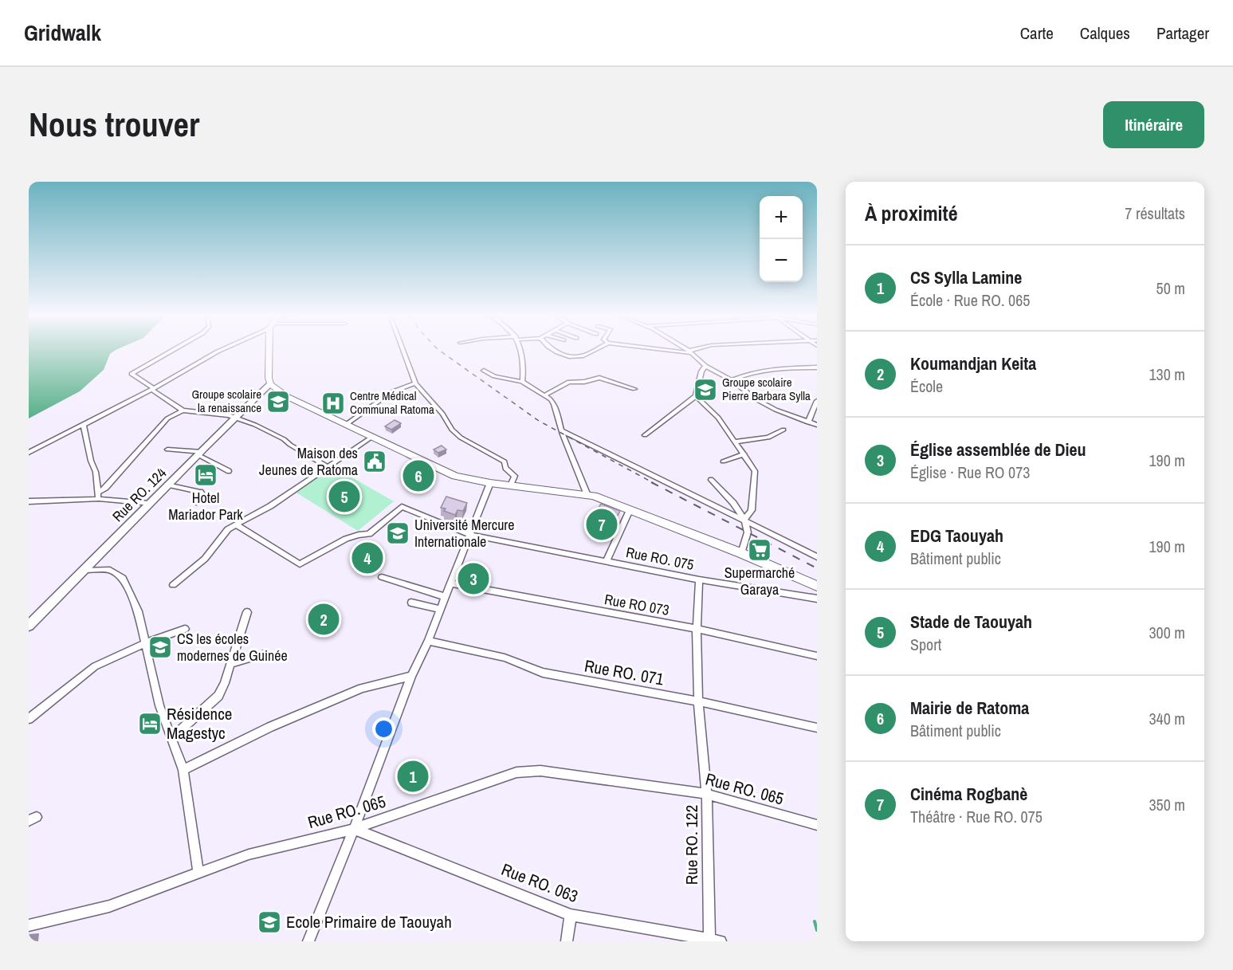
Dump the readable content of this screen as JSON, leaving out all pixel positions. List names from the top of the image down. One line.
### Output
{"streets":{"street":["Rue RO. 124","Rue RO. 075","Rue RO 073","Rue RO. 071","Rue RO. 065","Rue RO. 122","Rue RO. 063"]},"crossings":[["Rue RO. 075","Rue RO. 122"],["Rue RO 073","Rue RO. 122"],["Rue RO. 071","Rue RO. 122"],["Rue RO. 065","Rue RO. 122"],["Rue RO. 065","Rue RO. 063"],["Rue RO. 122","Rue RO. 063"]],"places":{"school or university":["Groupe scolaire Pierre Barbara Sylla","Groupe scolaire la renaissance","Université Mercure Internationale","CS les écoles modernes de Guinée","Ecole Primaire de Taouyah"],"hospital":["Centre Médical Communal Ratoma"],"public building":["Maison des Jeunes de Ratoma"],"hotel":["Hotel Mariador Park","Résidence Magestyc"],"supermarket":["Supermarché Garaya"]},"page":{"header":"Gridwalk","nav":["Carte","Calques","Partager"],"buttons":"Itinéraire","title":"Nous trouver","heading":["À proximité","7 résultats"],"map_buttons":["+","−"],"list":[{"mark":"1","name":"CS Sylla Lamine","note":"École · Rue RO. 065","value":"50 m"},{"mark":"2","name":"Koumandjan Keita","note":"École","value":"130 m"},{"mark":"3","name":"Église assemblée de Dieu","note":"Église · Rue RO 073","value":"190 m"},{"mark":"4","name":"EDG Taouyah","note":"Bâtiment public","value":"190 m"},{"mark":"5","name":"Stade de Taouyah","note":"Sport","value":"300 m"},{"mark":"6","name":"Mairie de Ratoma","note":"Bâtiment public","value":"340 m"},{"mark":"7","name":"Cinéma Rogbanè","note":"Théâtre · Rue RO. 075","value":"350 m"}],"pins":["6","5","7","4","3","2","1"]}}
